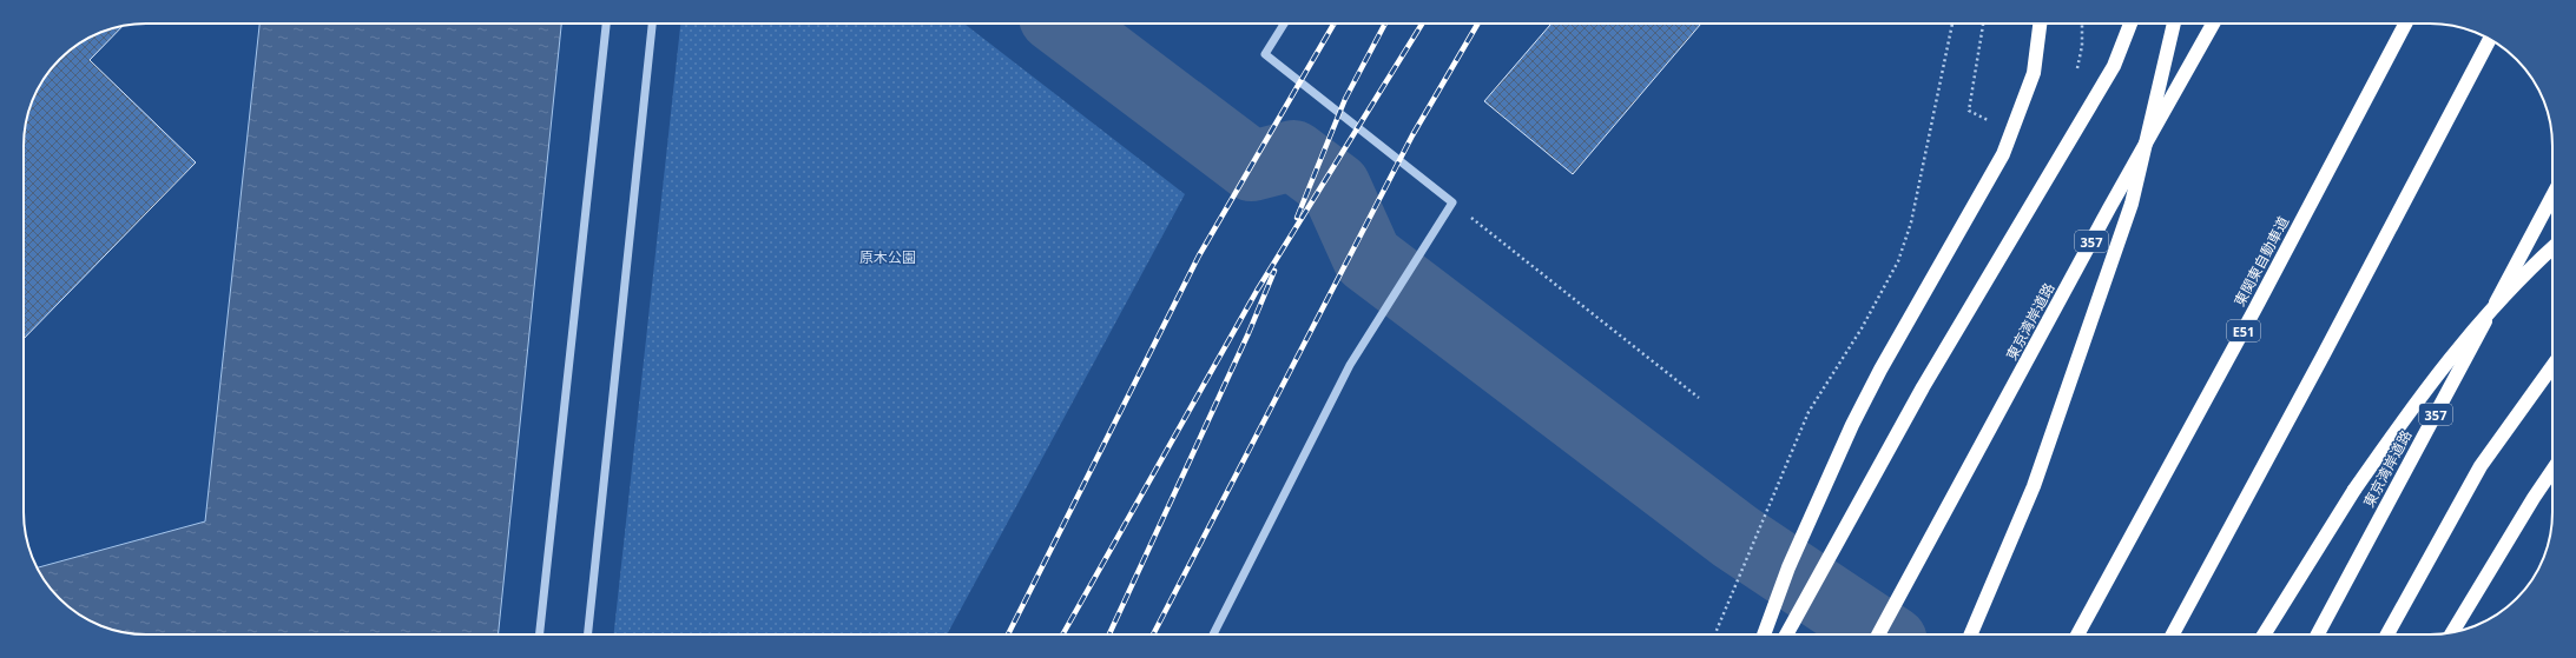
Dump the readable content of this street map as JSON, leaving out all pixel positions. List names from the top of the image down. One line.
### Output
{"streets":{"highway":["357","東関東自動車道","東京湾岸道路","E51"]},"parks":["原木公園"]}
